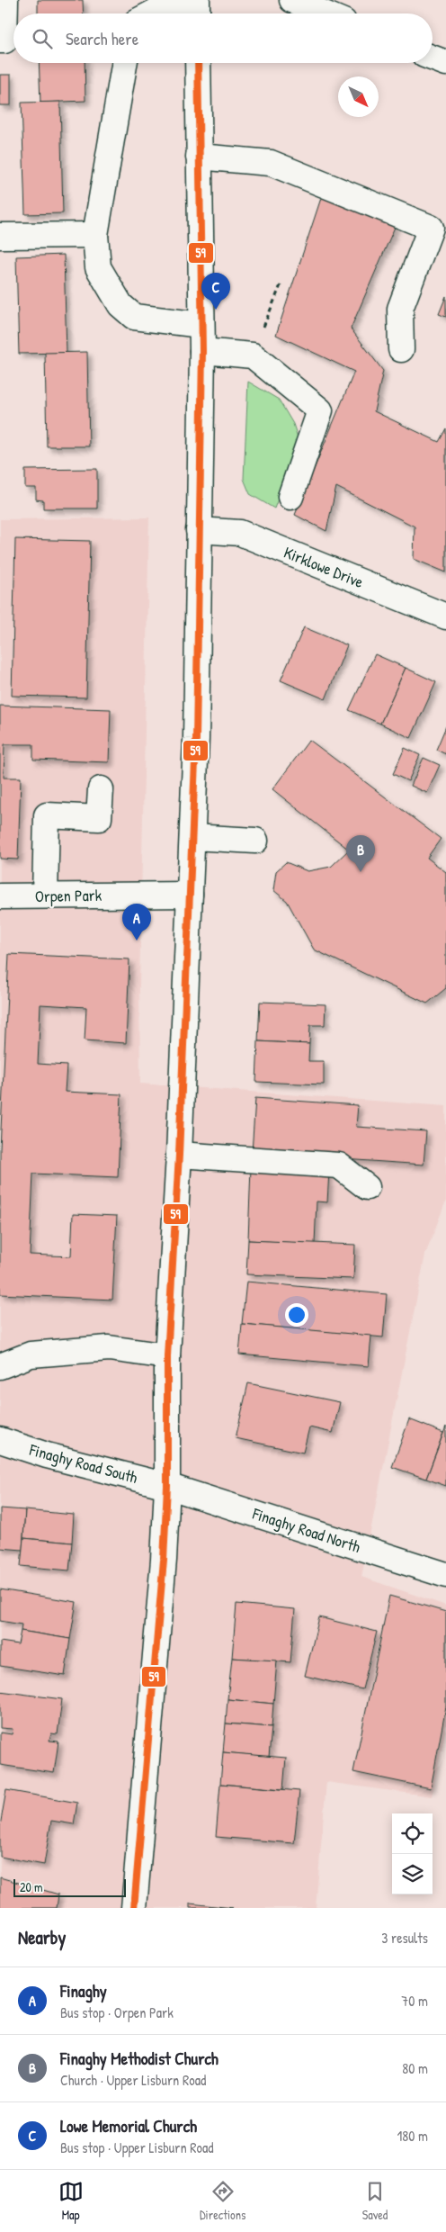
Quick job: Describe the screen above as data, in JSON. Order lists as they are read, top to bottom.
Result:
{
  "streets": {
    "main road": [
      "Kirklowe Drive",
      "Orpen Park",
      "Finaghy Road South",
      "Finaghy Road North"
    ]
  },
  "crossings": [
    ["Finaghy Road South", "Finaghy Road North"]
  ],
  "lines": ["transit line 59"],
  "scale_bar": "20 m",
  "north": "bottom right",
  "page": {
    "search": "Search here",
    "pins": ["C", "B", "A"],
    "scale": "20 m",
    "heading": ["Nearby", "3 results"],
    "list": [
      {
        "mark": "A",
        "name": "Finaghy",
        "note": "Bus stop · Orpen Park",
        "value": "70 m"
      },
      {
        "mark": "B",
        "name": "Finaghy Methodist Church",
        "note": "Church · Upper Lisburn Road",
        "value": "80 m"
      },
      {
        "mark": "C",
        "name": "Lowe Memorial Church",
        "note": "Bus stop · Upper Lisburn Road",
        "value": "180 m"
      }
    ],
    "nav": ["Map", "Directions", "Saved"]
  }
}
